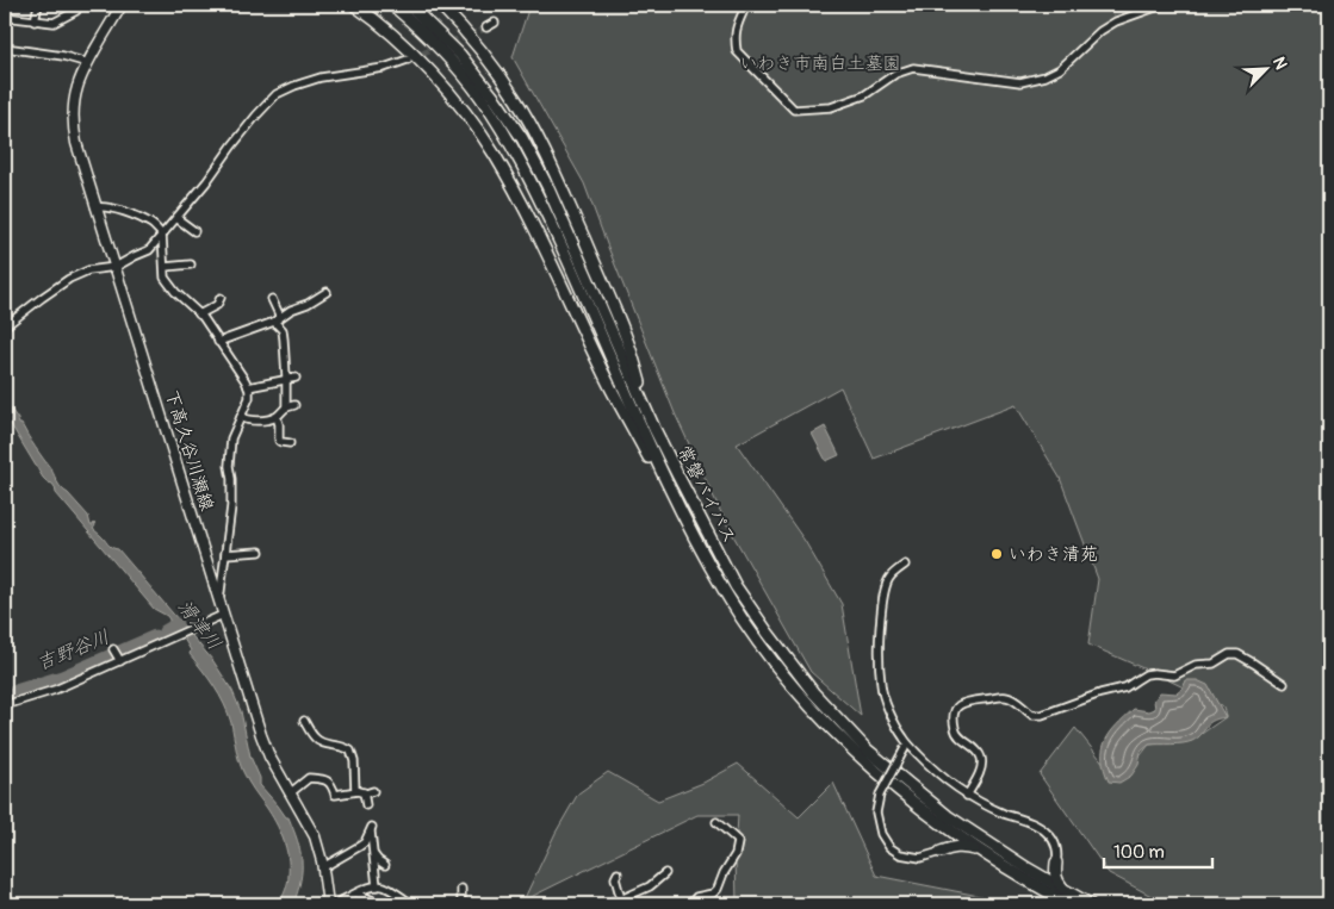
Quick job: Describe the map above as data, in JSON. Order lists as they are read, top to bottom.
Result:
{
  "streets": {
    "highway": ["常磐バイパス"],
    "main road": ["下高久谷川瀬線"]
  },
  "water": ["滑津川", "吉野谷川"],
  "parks": ["いわき市南白土墓園"],
  "places": ["いわき清苑"],
  "scale_bar": "100 m",
  "north": "top right"
}
